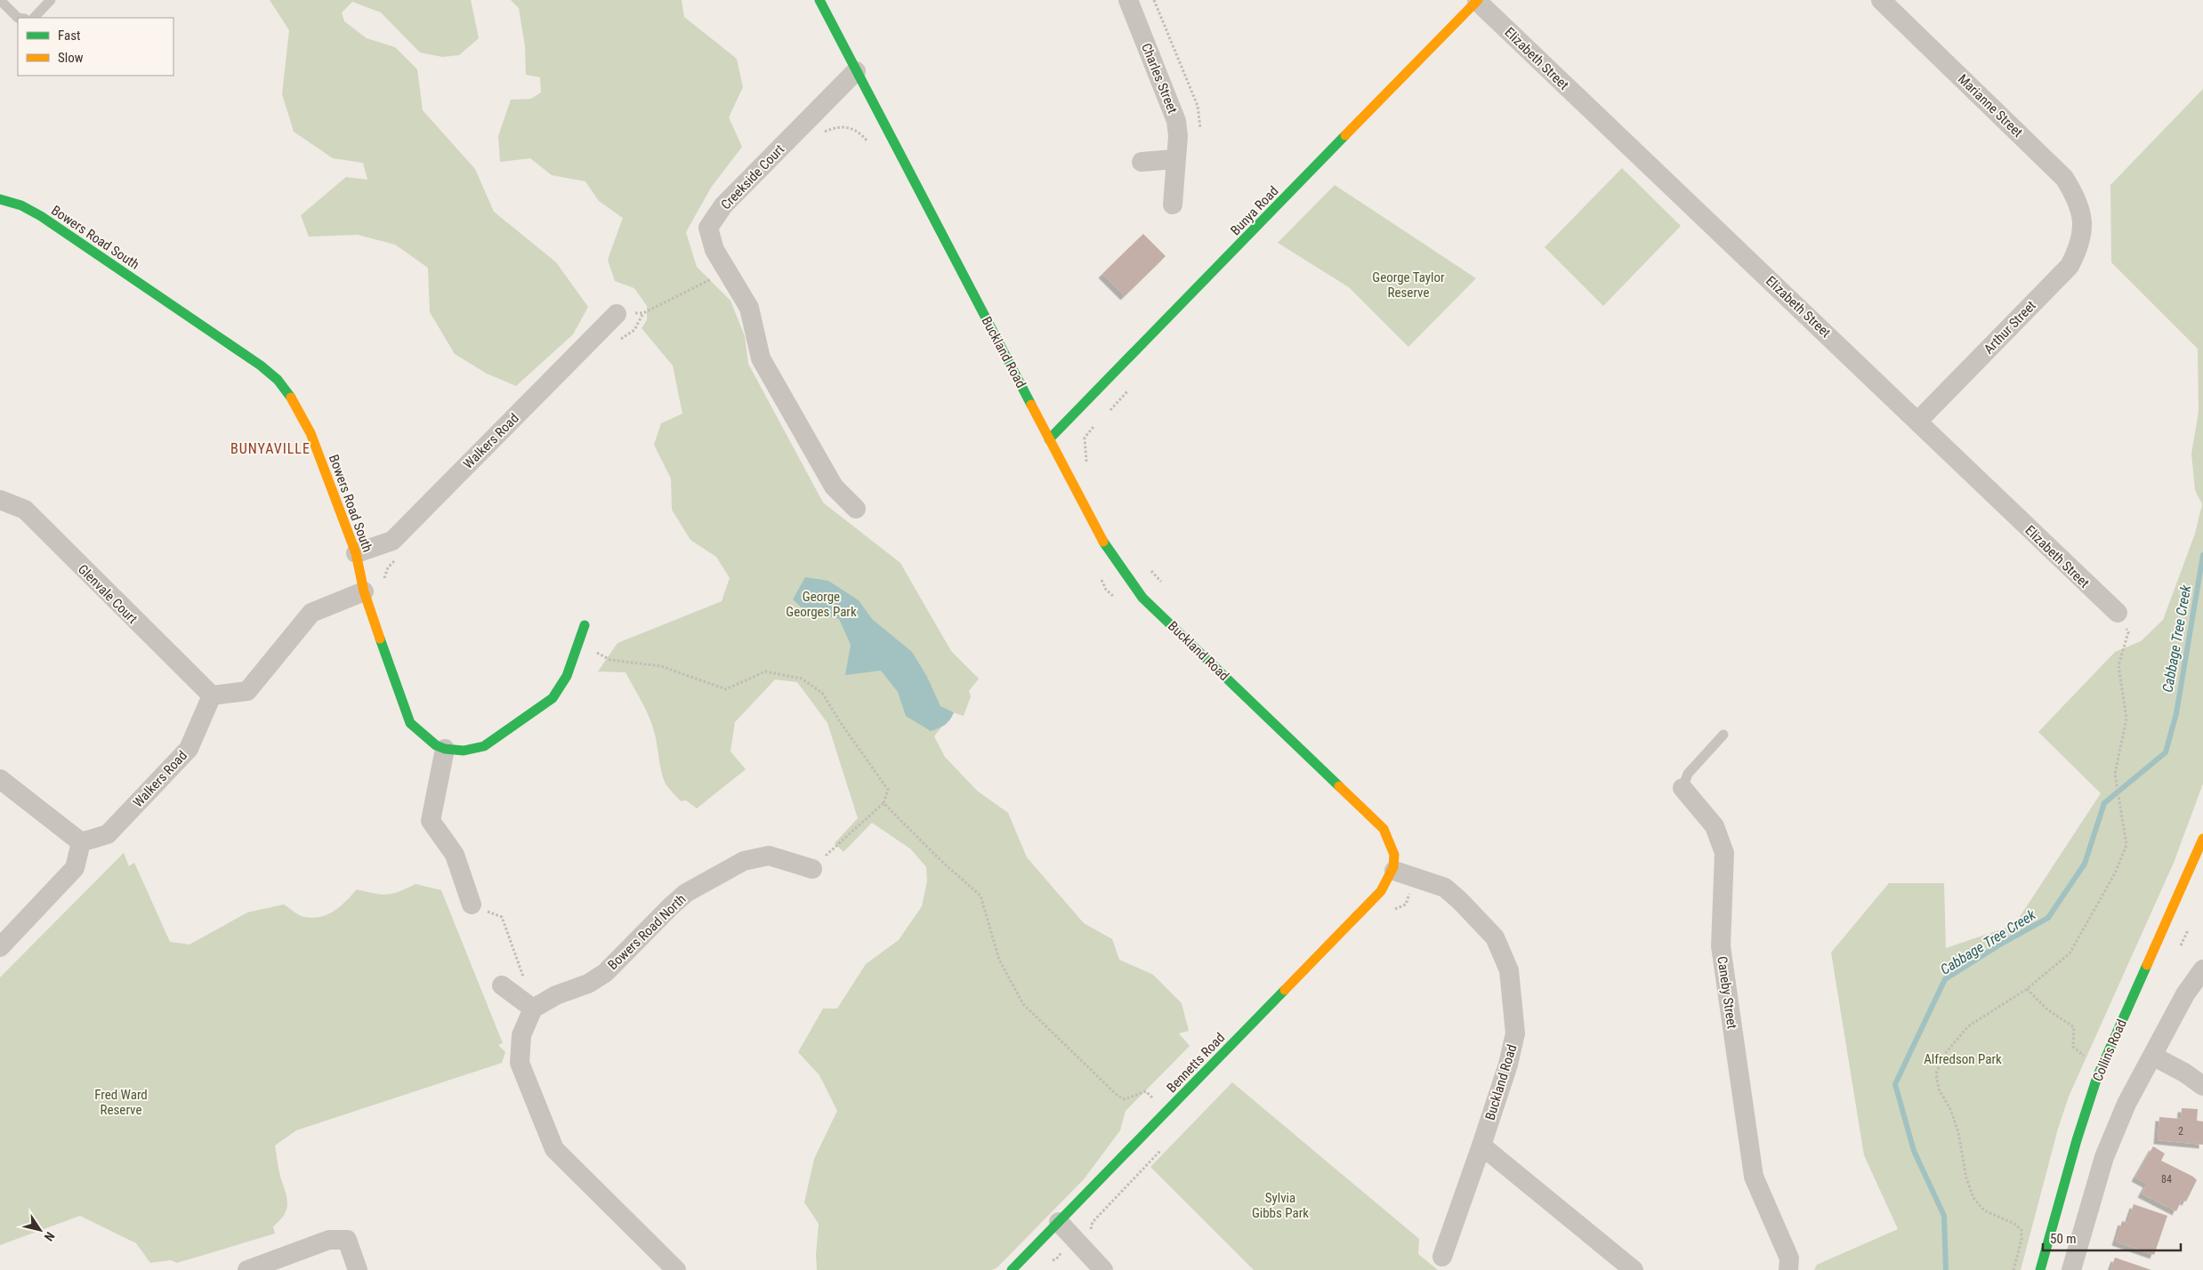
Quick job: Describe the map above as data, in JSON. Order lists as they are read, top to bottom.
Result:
{
  "streets": {
    "street": [
      "Elizabeth Street",
      "Charles Street",
      "Marianne Street",
      "Creekside Court",
      "Bunya Road",
      "Bowers Road South",
      "Arthur Street",
      "Buckland Road",
      "Walkers Road",
      "Glenvale Court",
      "Bowers Road North",
      "Caneby Street",
      "Collins Road",
      "Bennetts Road"
    ]
  },
  "crossings": [
    ["Elizabeth Street", "Bunya Road"],
    ["Elizabeth Street", "Arthur Street"],
    ["Marianne Street", "Arthur Street"],
    ["Creekside Court", "Buckland Road"],
    ["Bunya Road", "Buckland Road"],
    ["Bowers Road South", "Walkers Road"],
    ["Buckland Road", "Bennetts Road"],
    ["Walkers Road", "Glenvale Court"]
  ],
  "districts": ["BUNYAVILLE"],
  "water": ["Cabbage Tree Creek"],
  "parks": [
    "George Taylor Reserve",
    "George Georges Park",
    "Alfredson Park",
    "Fred Ward Reserve",
    "Sylvia Gibbs Park"
  ],
  "house_numbers": ["2", "84"],
  "legend": ["Fast", "Slow"],
  "scale_bar": "50 m",
  "north": "bottom right"
}
